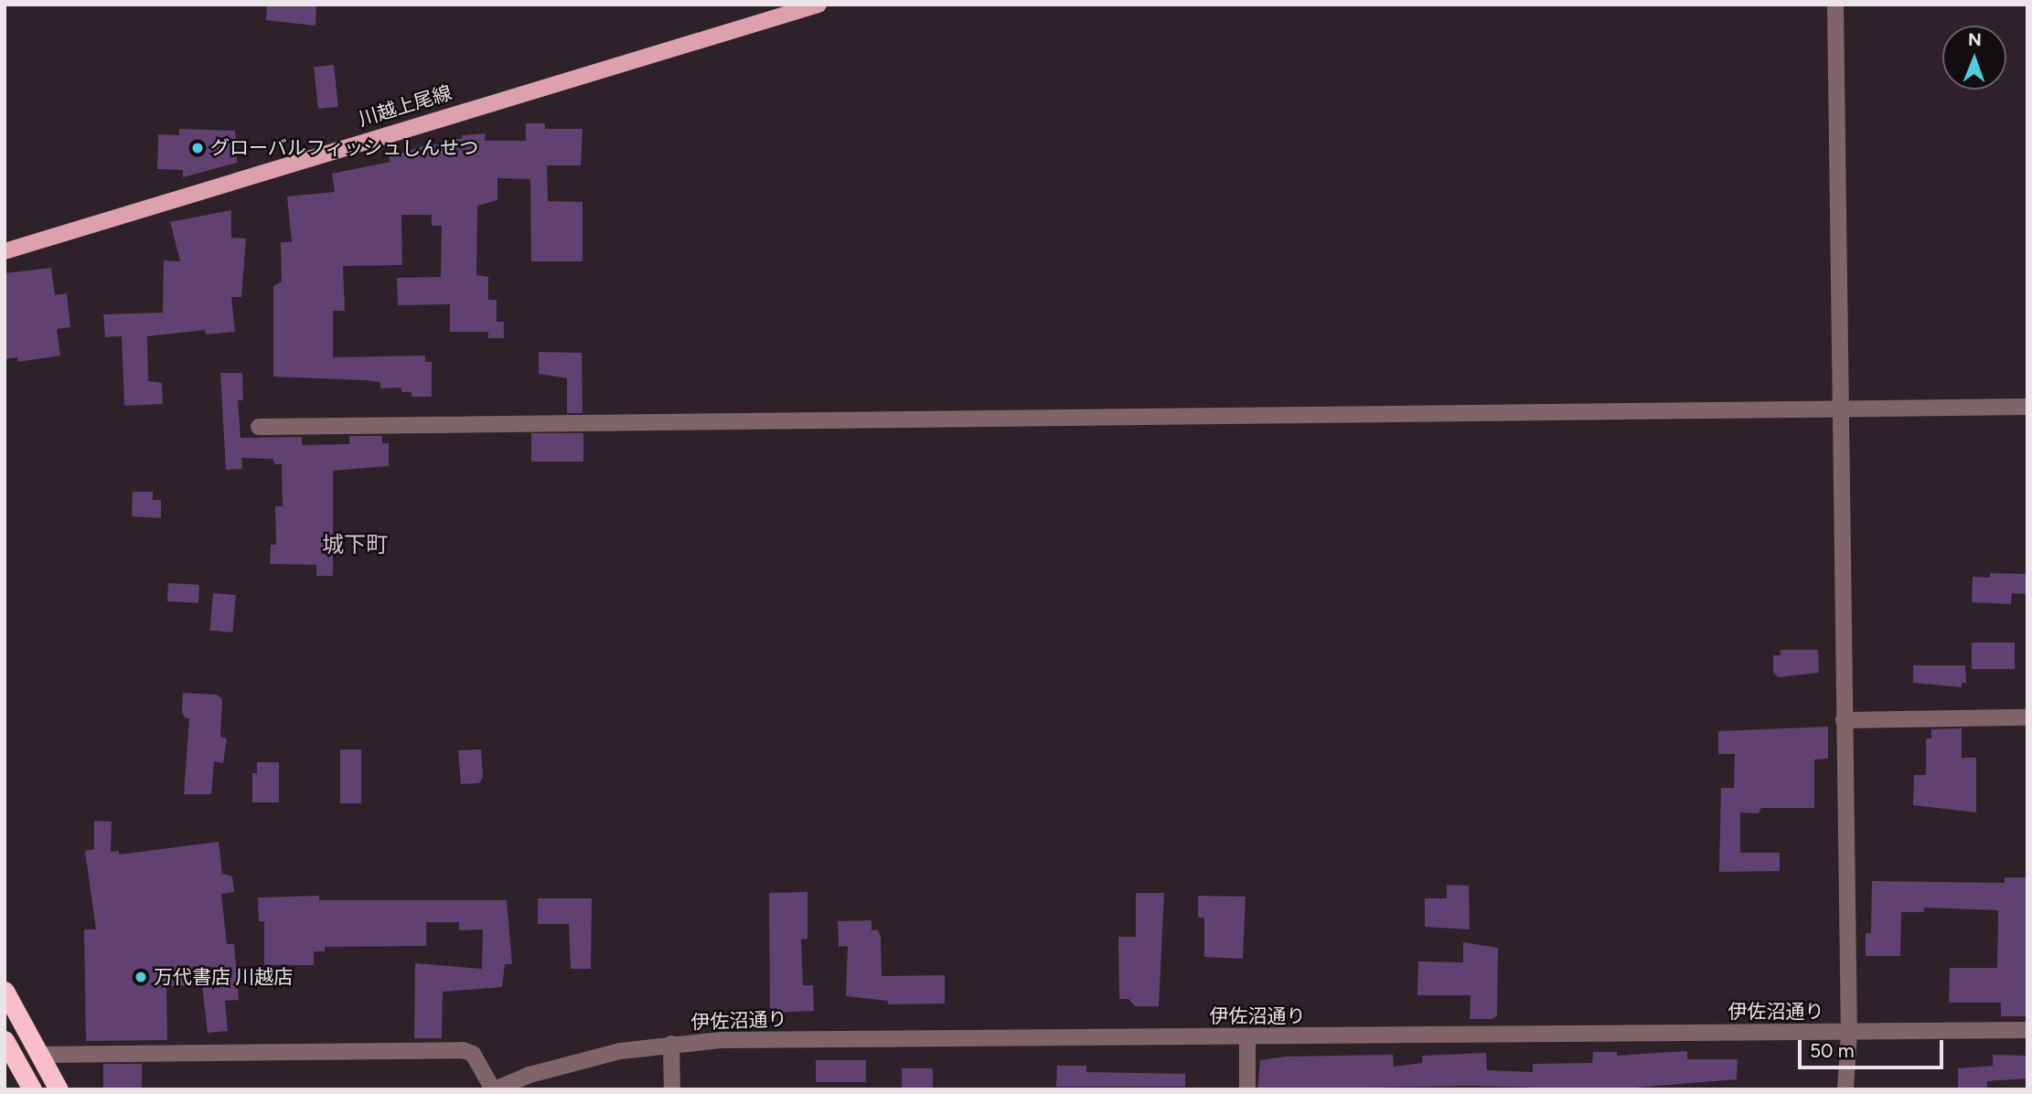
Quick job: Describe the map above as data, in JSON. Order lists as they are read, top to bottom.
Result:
{
  "streets": {
    "main road": ["川越上尾線"],
    "street": ["伊佐沼通り"]
  },
  "districts": ["城下町"],
  "places": ["グローバルフィッシュしんせつ", "万代書店 川越店"],
  "scale_bar": "50 m",
  "north": "top"
}
